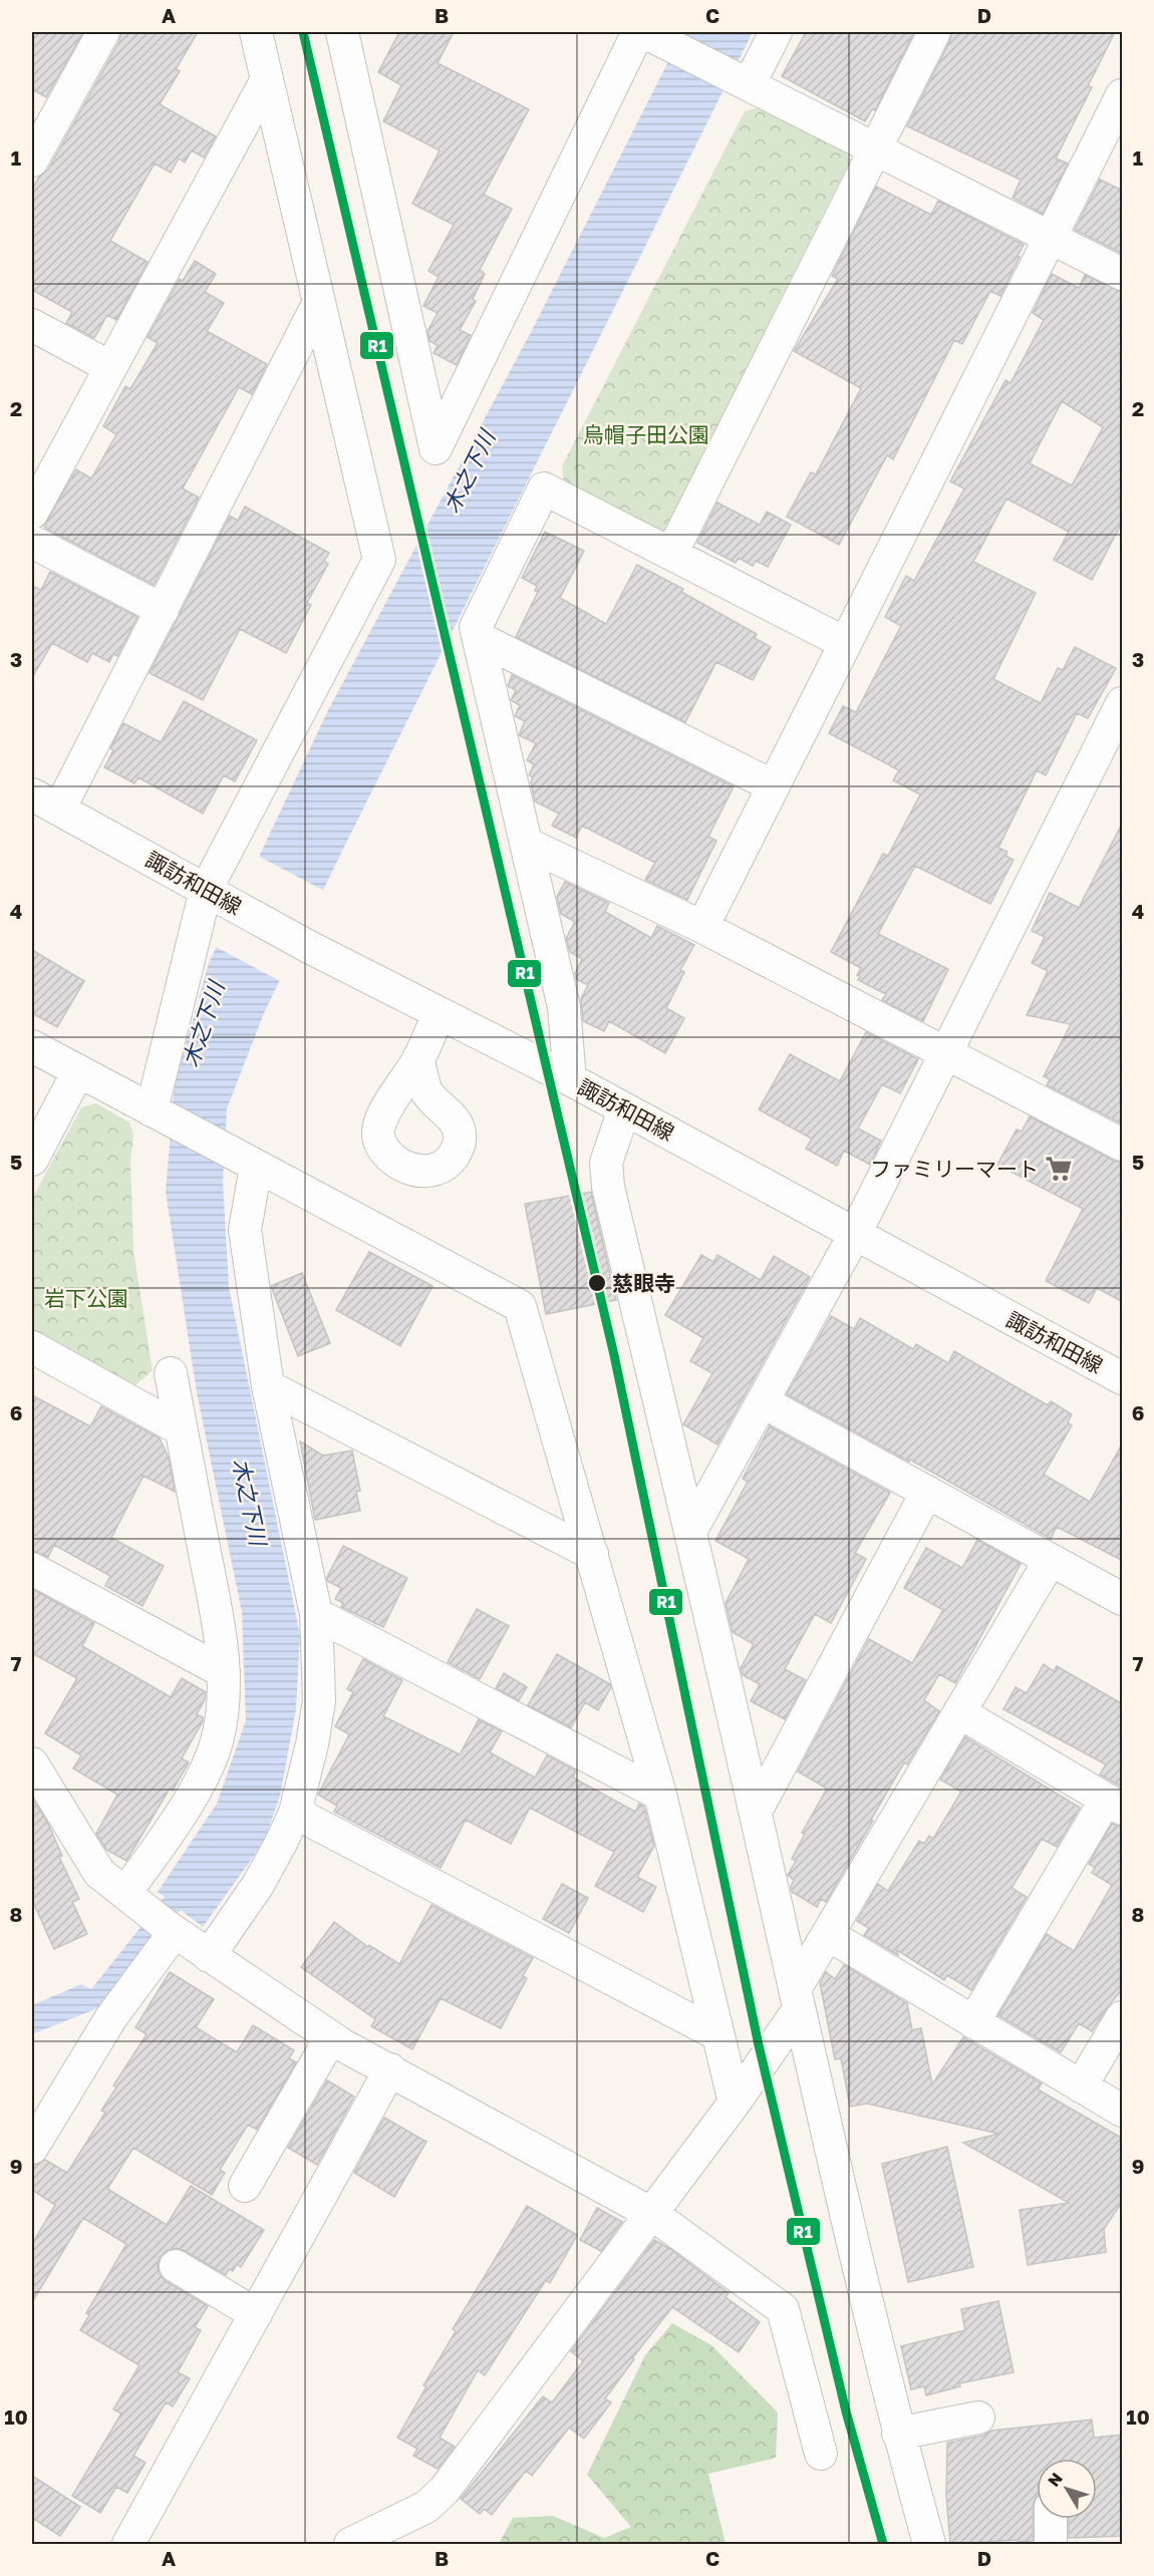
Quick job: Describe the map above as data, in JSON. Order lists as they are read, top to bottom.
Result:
{
  "streets": {
    "street": ["諏訪和田線"]
  },
  "water": ["木之下川"],
  "parks": ["烏帽子田公園", "岩下公園"],
  "places": {
    "supermarket": ["ファミリーマート"],
    "other": ["慈眼寺"]
  },
  "lines": ["transit line R1"],
  "north": "top left",
  "grid": {
    "columns": [
      "A",
      "B",
      "C",
      "D"
    ],
    "rows": [
      "1",
      "2",
      "3",
      "4",
      "5",
      "6",
      "7",
      "8",
      "9",
      "10"
    ]
  }
}
